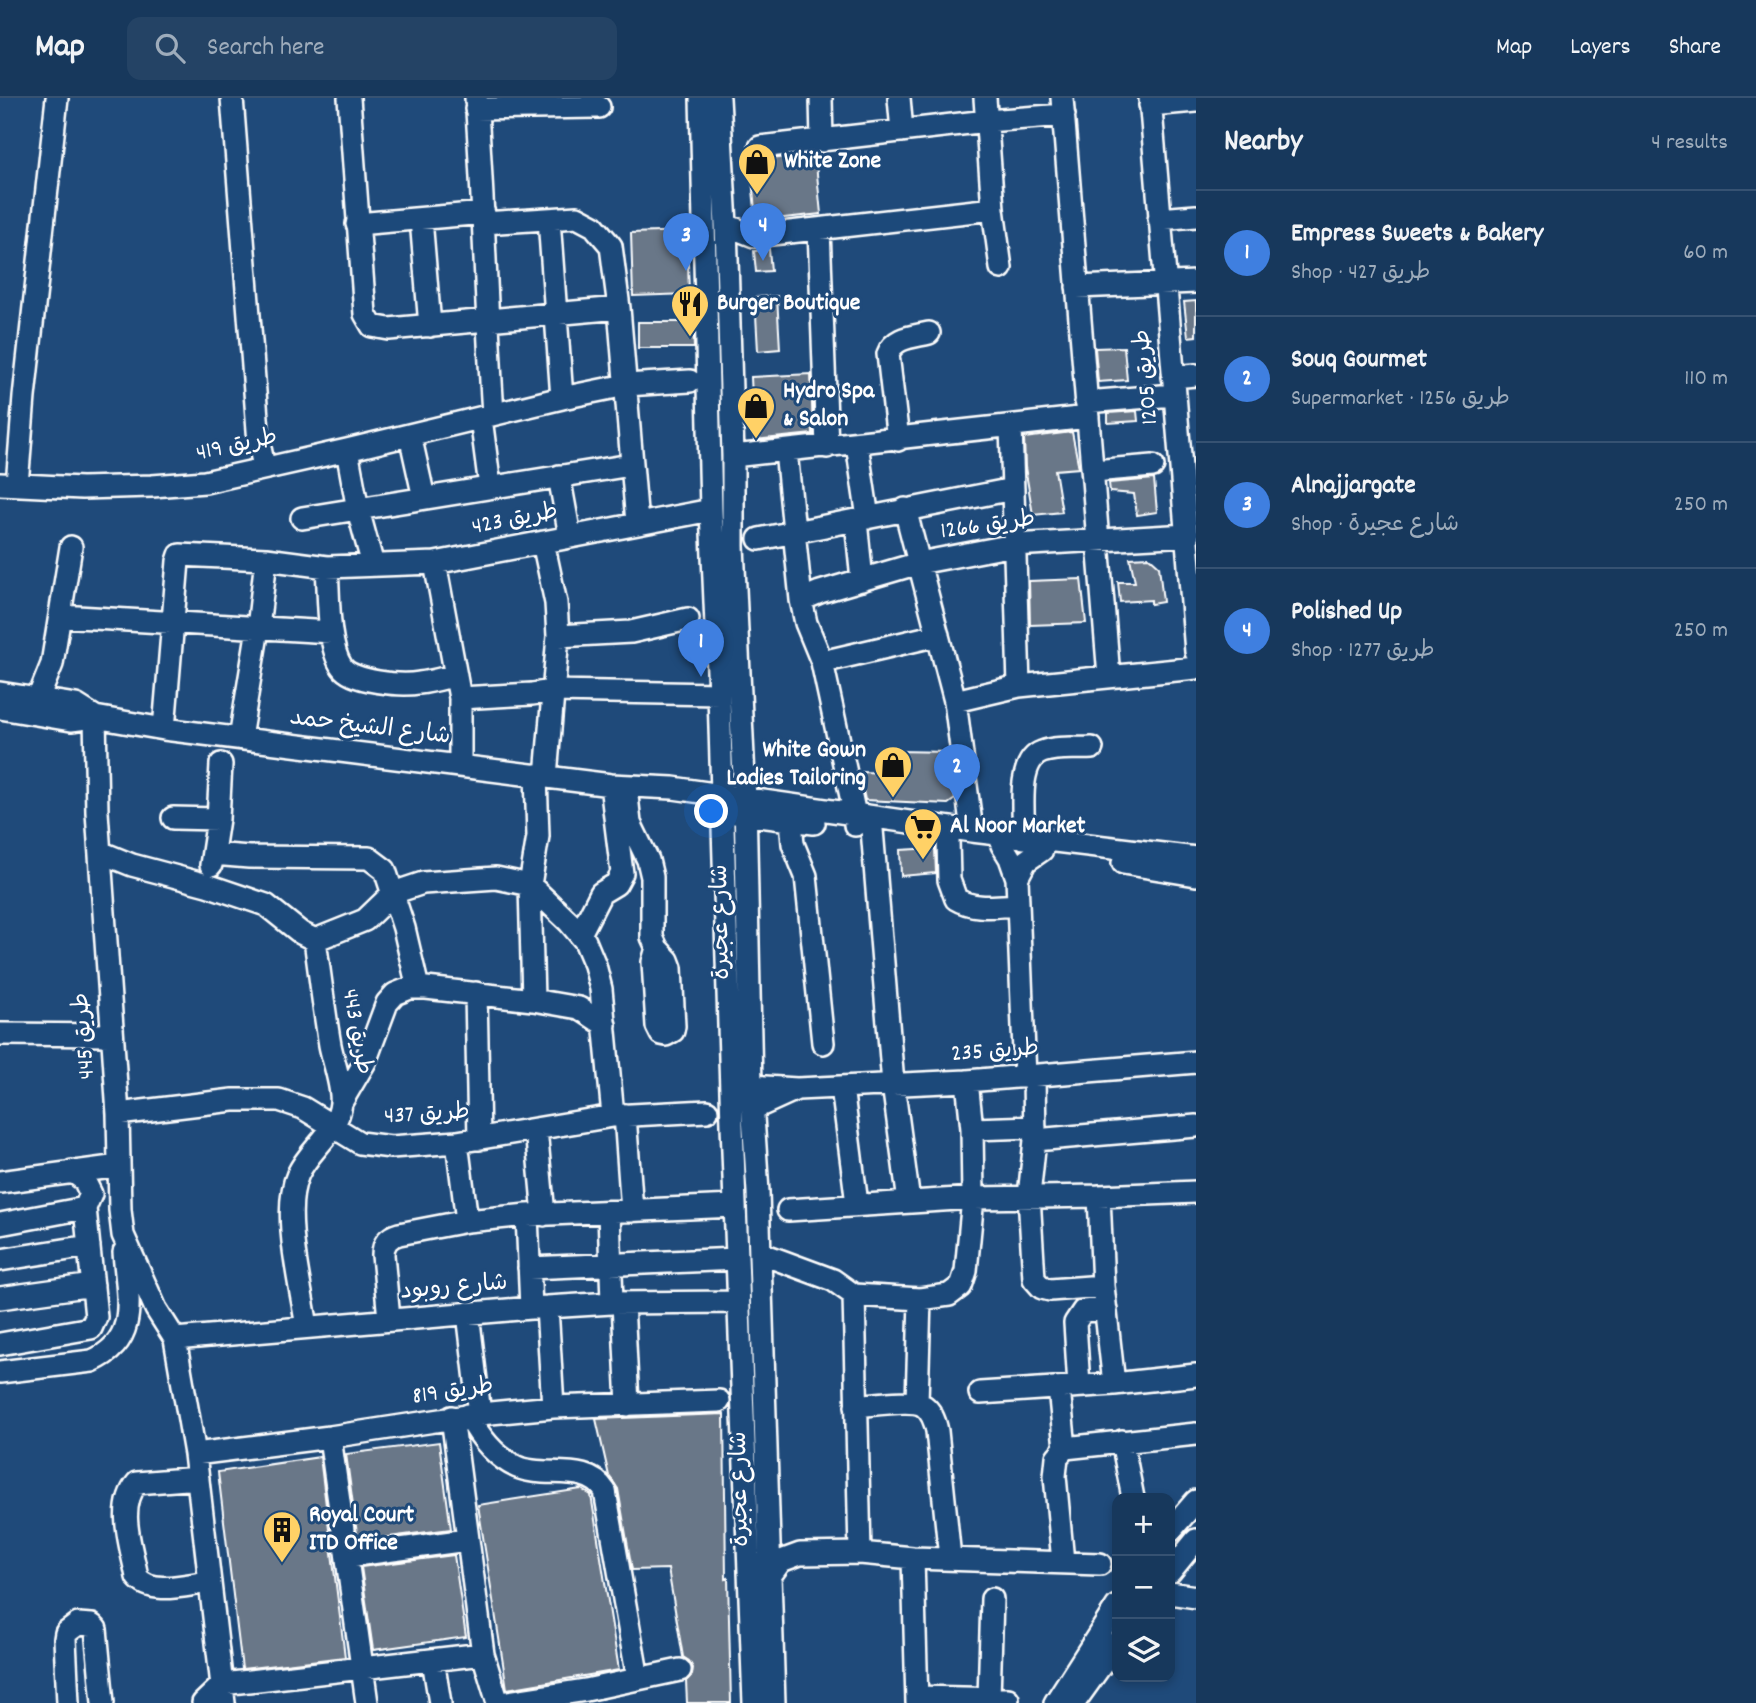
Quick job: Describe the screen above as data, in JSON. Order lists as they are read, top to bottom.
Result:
{
  "streets": {
    "street": [
      "طريق 1205",
      "طريق 419",
      "طريق 423",
      "طريق 1266",
      "شارع الشيخ حمد",
      "شارع عجيرة",
      "طريق 443",
      "طريق 445",
      "طريق 235",
      "طريق 437",
      "شارع روبود",
      "طريق 819"
    ]
  },
  "crossings": [
    ["طريق 1205", "طريق 1266"],
    ["طريق 419", "شارع عجيرة"],
    ["طريق 423", "شارع عجيرة"],
    ["شارع الشيخ حمد", "شارع عجيرة"],
    ["شارع الشيخ حمد", "طريق 445"],
    ["شارع عجيرة", "طريق 235"],
    ["شارع عجيرة", "طريق 437"],
    ["شارع عجيرة", "شارع روبود"],
    ["شارع عجيرة", "طريق 819"],
    ["طريق 443", "طريق 437"],
    ["طريق 443", "شارع روبود"],
    ["طريق 445", "طريق 437"],
    ["طريق 445", "شارع روبود"]
  ],
  "places": {
    "shop": ["White Zone", "Hydro Spa & Salon", "White Gown Ladies Tailoring"],
    "restaurant": ["Burger Boutique"],
    "supermarket": ["Al Noor Market"],
    "building": ["Royal Court ITD Office"]
  },
  "page": {
    "header": "Map",
    "search": "Search here",
    "nav": ["Map", "Layers", "Share"],
    "heading": ["Nearby", "4 results"],
    "list": [
      {
        "mark": "1",
        "name": "Empress Sweets & Bakery",
        "note": "Shop · طريق 427",
        "value": "60 m"
      },
      {
        "mark": "2",
        "name": "Souq Gourmet",
        "note": "Supermarket · طريق 1256",
        "value": "110 m"
      },
      {
        "mark": "3",
        "name": "Alnajjargate",
        "note": "Shop · شارع عجيرة",
        "value": "250 m"
      },
      {
        "mark": "4",
        "name": "Polished Up",
        "note": "Shop · طريق 1277",
        "value": "250 m"
      }
    ],
    "pins": [
      "4",
      "3",
      "1",
      "2"
    ],
    "map_buttons": ["+", "−"]
  }
}
